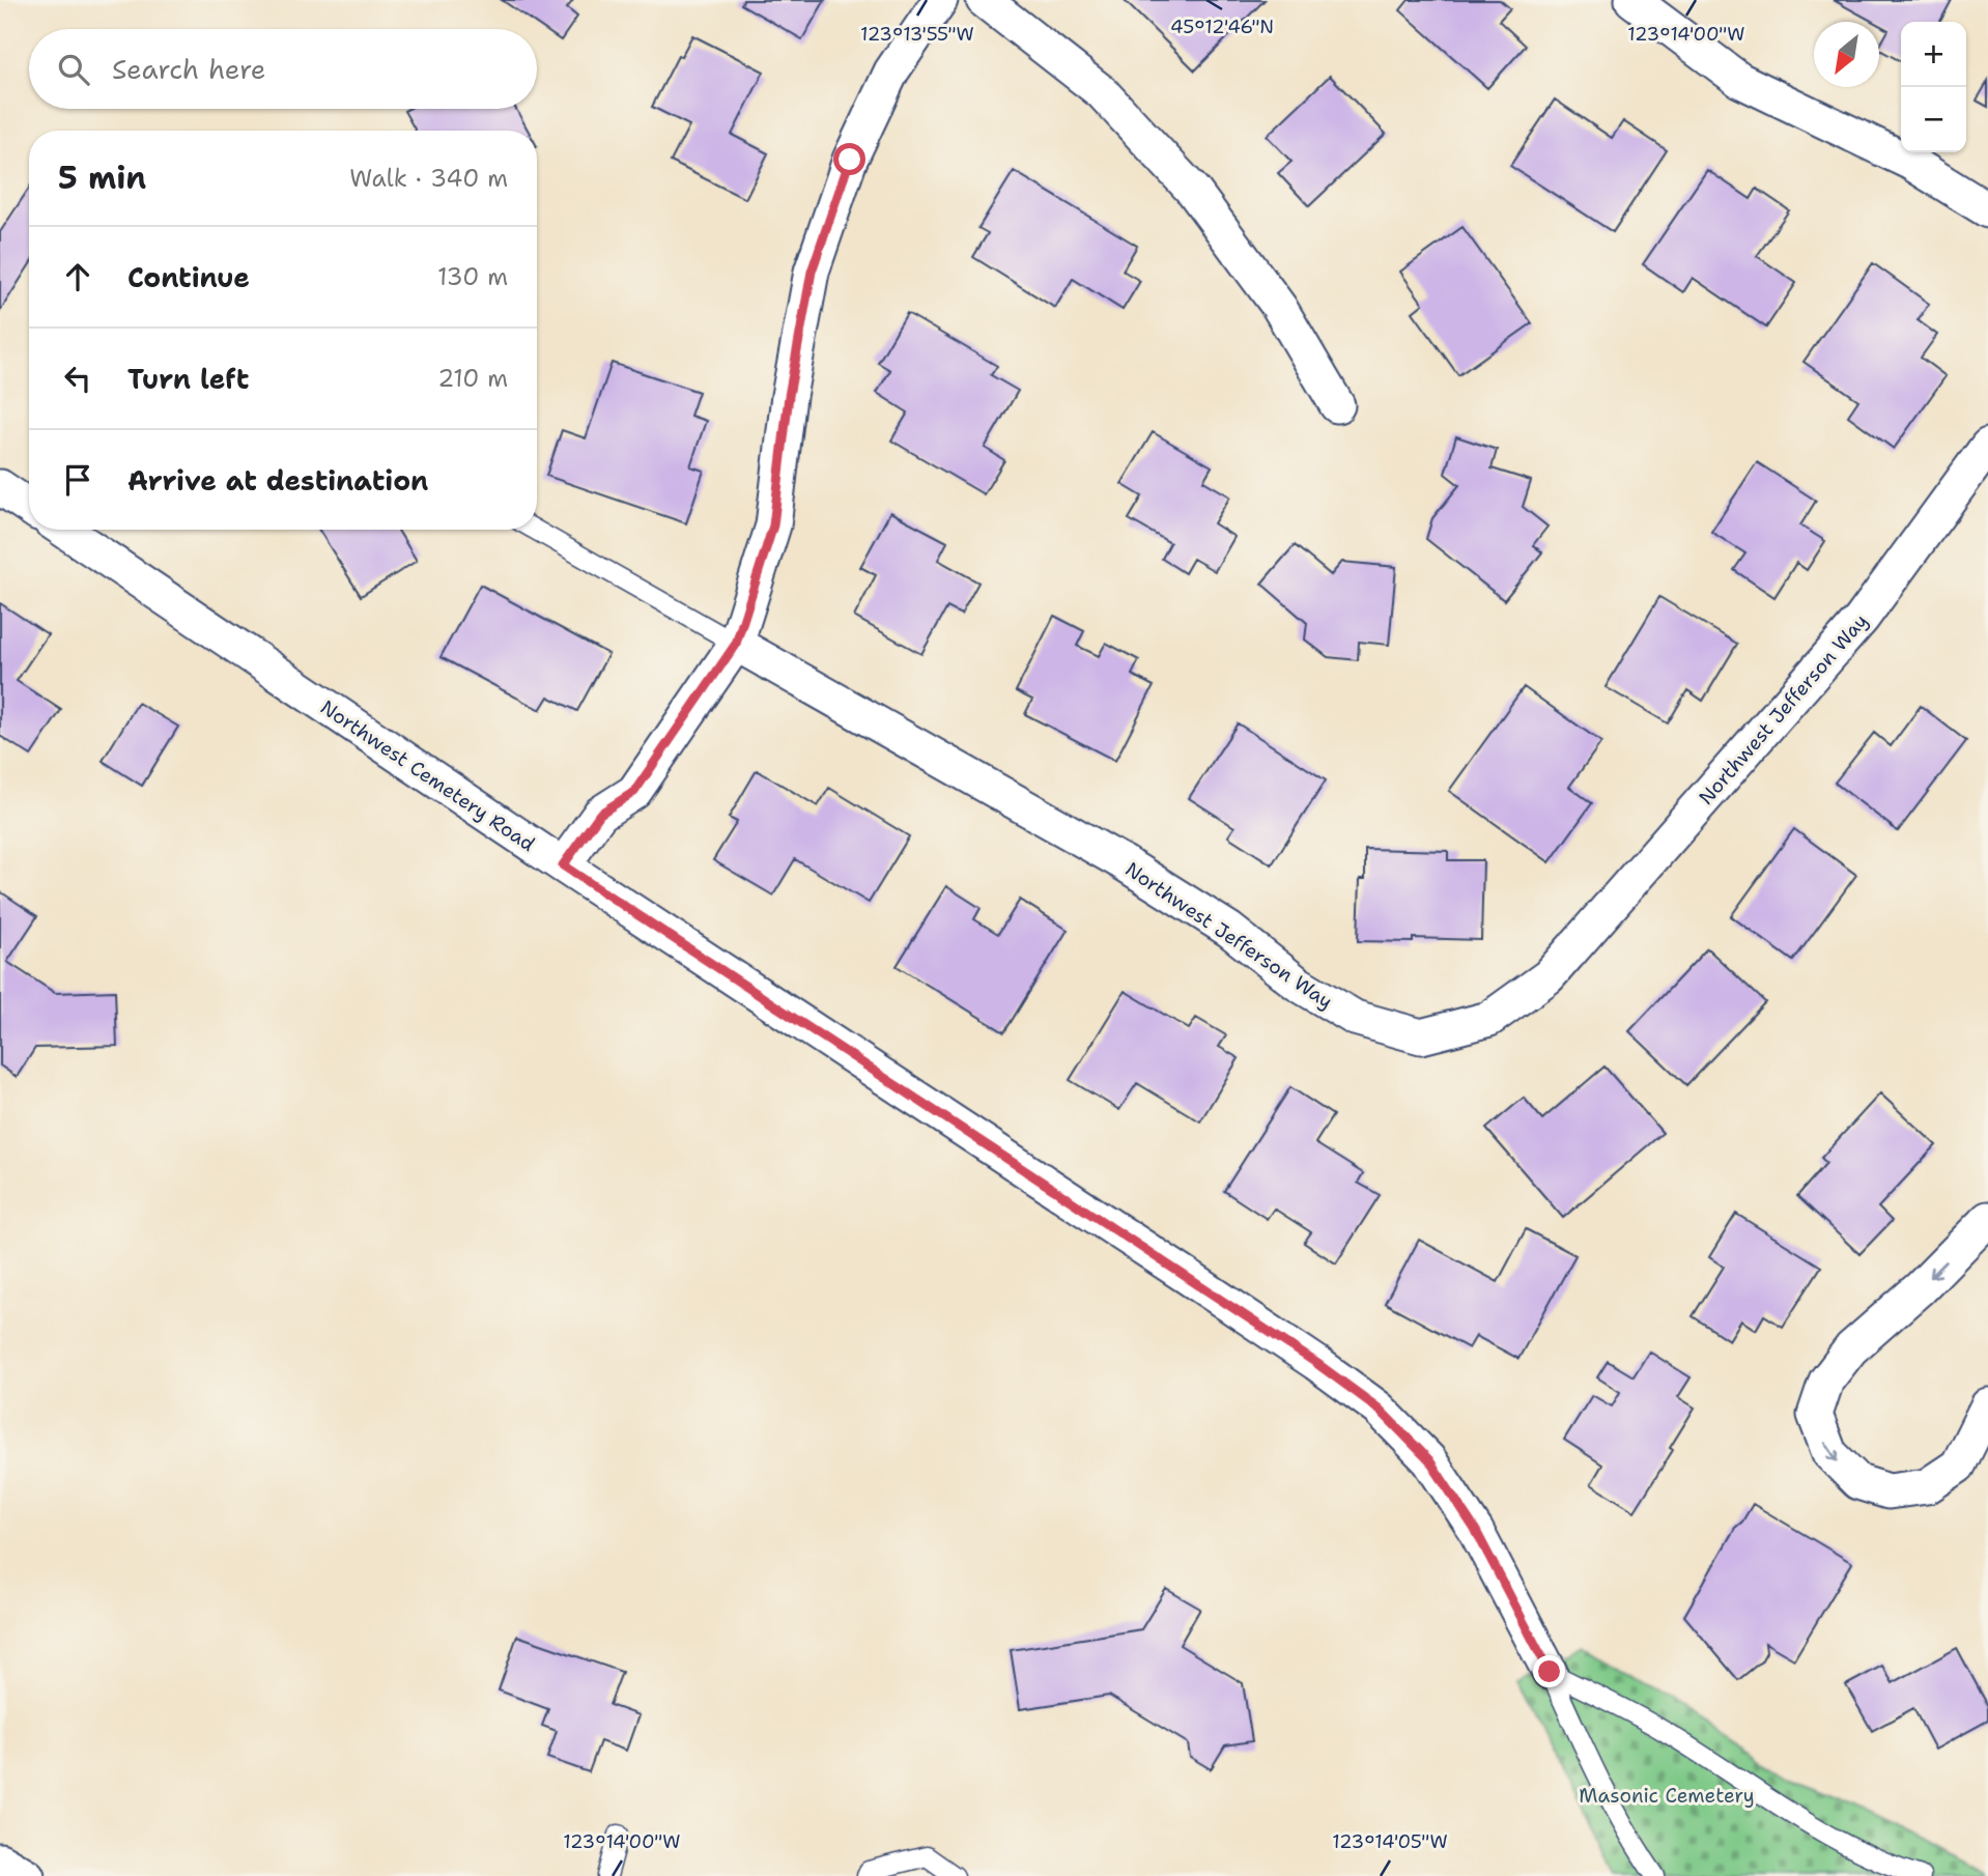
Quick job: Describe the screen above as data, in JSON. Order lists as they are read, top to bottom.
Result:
{
  "streets": {
    "street": ["Northwest Jefferson Way", "Northwest Cemetery Road"]
  },
  "parks": ["Masonic Cemetery"],
  "north": "bottom left",
  "page": {
    "map_buttons": ["+", "−"],
    "search": "Search here",
    "heading": ["5 min", "Walk · 340 m"],
    "list": [
      ["Continue", "130 m"],
      ["Turn left", "210 m"],
      "Arrive at destination"
    ]
  },
  "coordinates": [
    "45°12'46\"N",
    "123°14'00\"W",
    "123°13'55\"W",
    "123°14'05\"W"
  ]
}
